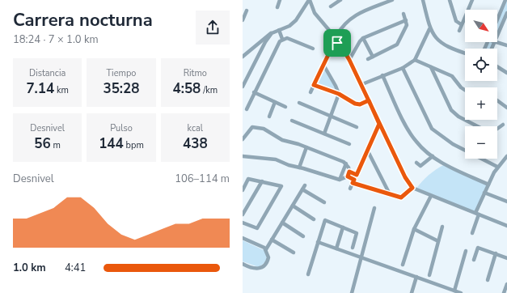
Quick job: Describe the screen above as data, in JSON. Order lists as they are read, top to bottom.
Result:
{
  "north": "bottom right",
  "page": {
    "heading": ["Carrera nocturna", "18:24 · 7 × 1.0 km"],
    "map_buttons": ["+", "−"],
    "stats": [
      ["Distancia", "7.14 km"],
      ["Tiempo", "35:28"],
      ["Ritmo", "4:58 /km"],
      ["Desnivel", "56 m"],
      ["Pulso", "144 bpm"],
      ["kcal", "438"]
    ],
    "chart": ["Desnivel", "106–114 m"],
    "list": [
      {
        "name": "1.0 km",
        "note": "4:41"
      }
    ]
  }
}
